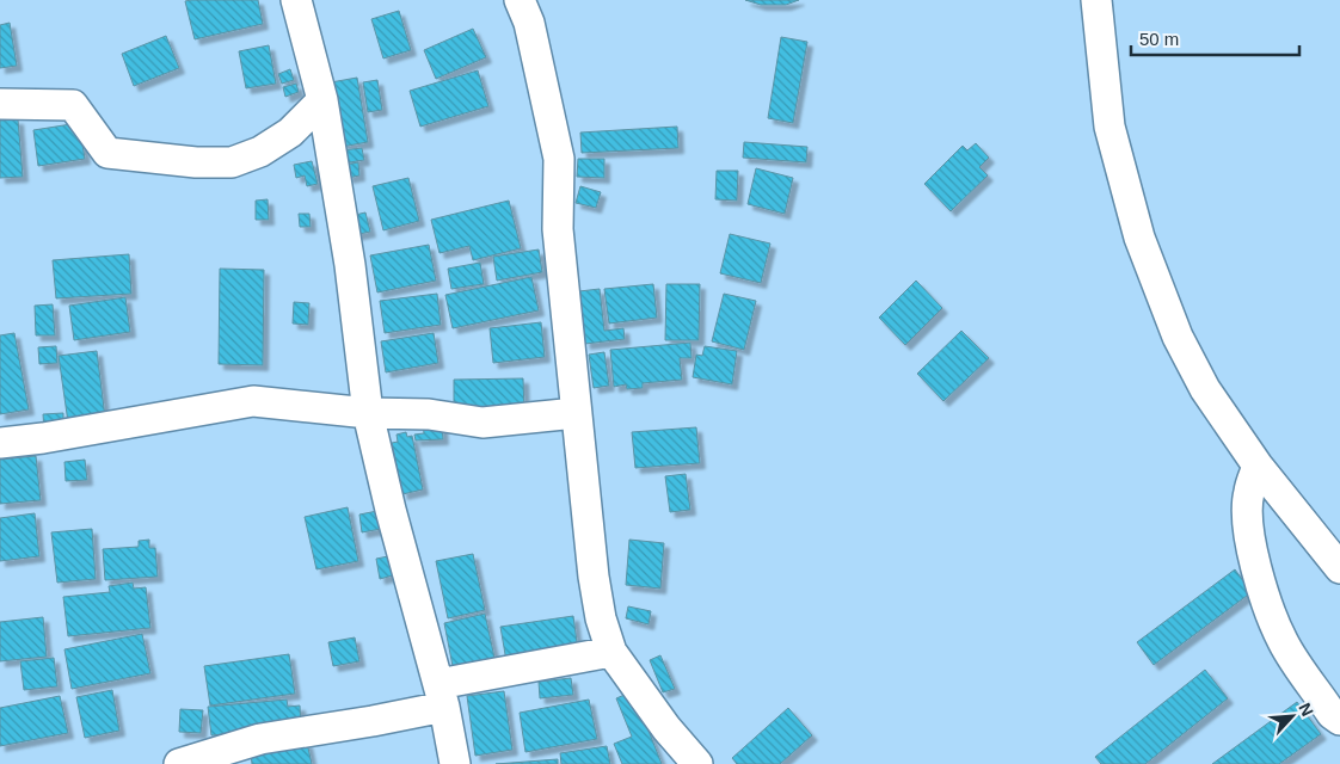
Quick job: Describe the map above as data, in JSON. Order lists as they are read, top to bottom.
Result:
{
  "scale_bar": "50 m",
  "north": "top right"
}
